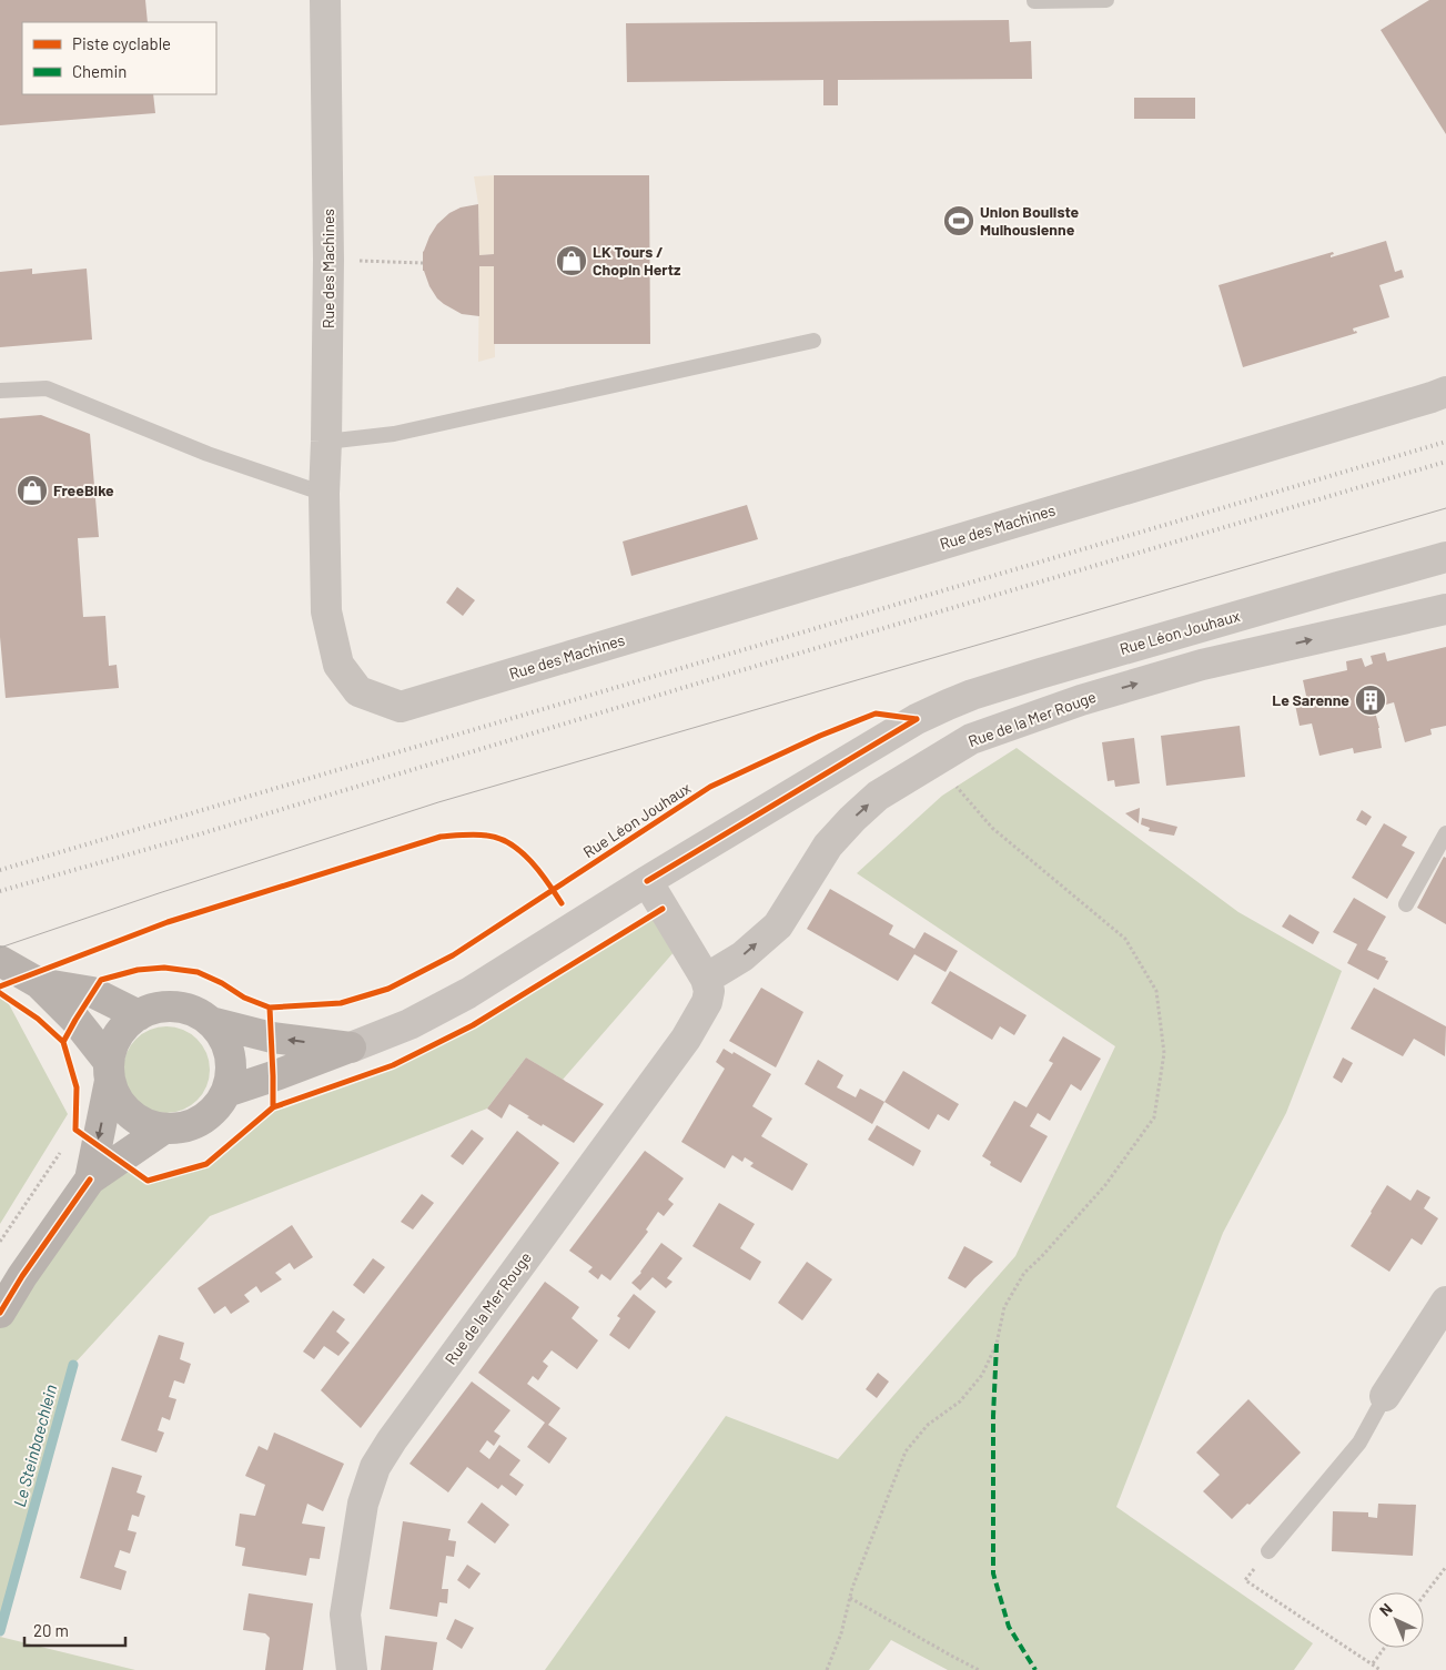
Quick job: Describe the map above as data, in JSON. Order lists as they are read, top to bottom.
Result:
{
  "streets": {
    "street": ["Rue des Machines", "Rue Léon Jouhaux", "Rue de la Mer Rouge"]
  },
  "one_way": ["Rue de la Mer Rouge"],
  "water": ["Le Steinbaechlein"],
  "places": {
    "sports": ["Union Bouliste Mulhousienne"],
    "shop": ["LK Tours / Chopin Hertz", "FreeBike"],
    "building": ["Le Sarenne"]
  },
  "legend": ["Piste cyclable", "Chemin"],
  "scale_bar": "20 m",
  "north": "top left"
}
